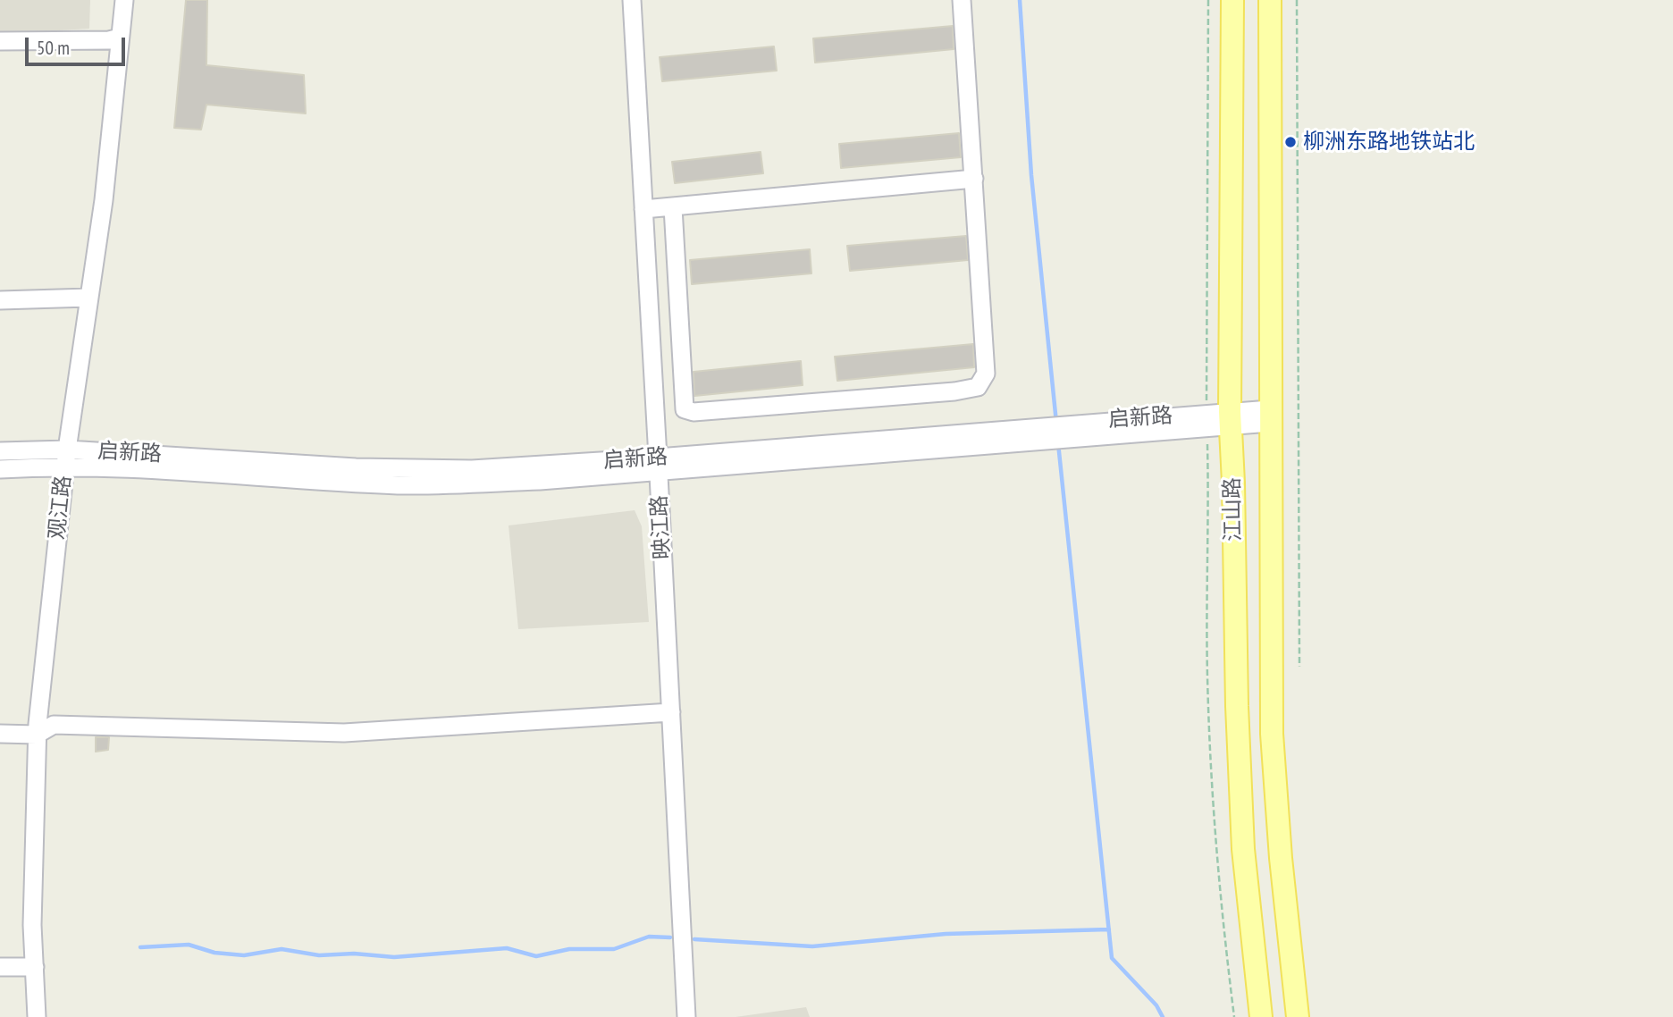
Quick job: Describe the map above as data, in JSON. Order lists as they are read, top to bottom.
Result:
{
  "streets": {
    "main road": ["江山路"],
    "street": ["启新路", "观江路", "映江路"]
  },
  "crossings": [
    ["启新路", "观江路"],
    ["启新路", "江山路"],
    ["启新路", "映江路"]
  ],
  "places": ["柳洲东路地铁站北"],
  "scale_bar": "50 m"
}
